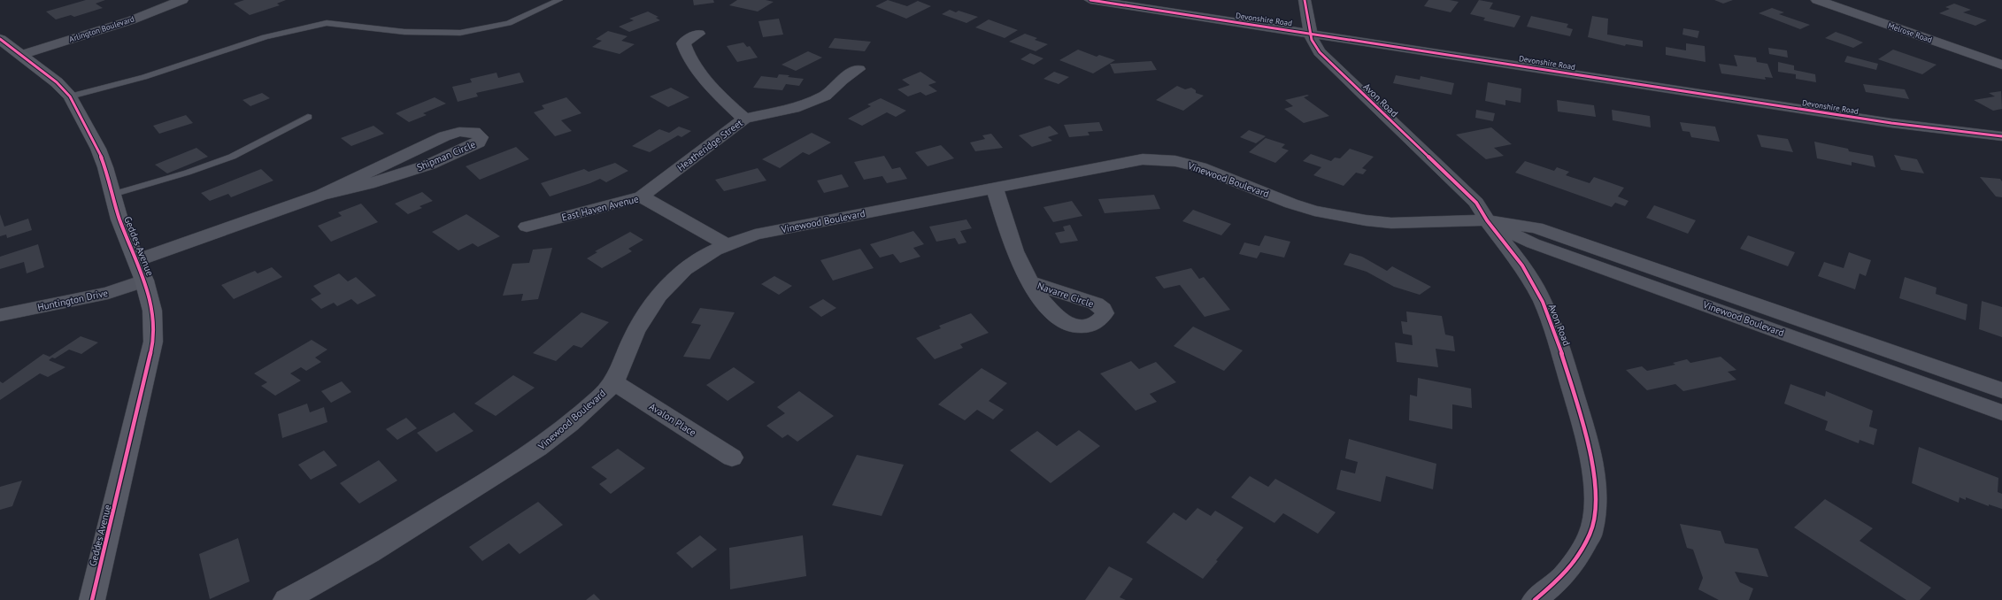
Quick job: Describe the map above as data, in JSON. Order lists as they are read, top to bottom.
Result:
{
  "streets": {
    "main road": ["Geddes Avenue"],
    "street": [
      "Devonshire Road",
      "Arlington Boulevard",
      "Melrose Road",
      "Avon Road",
      "Heatheridge Street",
      "Shipman Circle",
      "Vinewood Boulevard",
      "East Haven Avenue",
      "Navarre Circle",
      "Huntington Drive",
      "Avalon Place"
    ]
  },
  "crossings": [
    ["Devonshire Road", "Avon Road"],
    ["Arlington Boulevard", "Geddes Avenue"],
    ["Avon Road", "Vinewood Boulevard"],
    ["Heatheridge Street", "East Haven Avenue"],
    ["Shipman Circle", "Geddes Avenue"],
    ["Vinewood Boulevard", "East Haven Avenue"],
    ["Vinewood Boulevard", "Navarre Circle"],
    ["Vinewood Boulevard", "Avalon Place"],
    ["Geddes Avenue", "Huntington Drive"]
  ]
}
